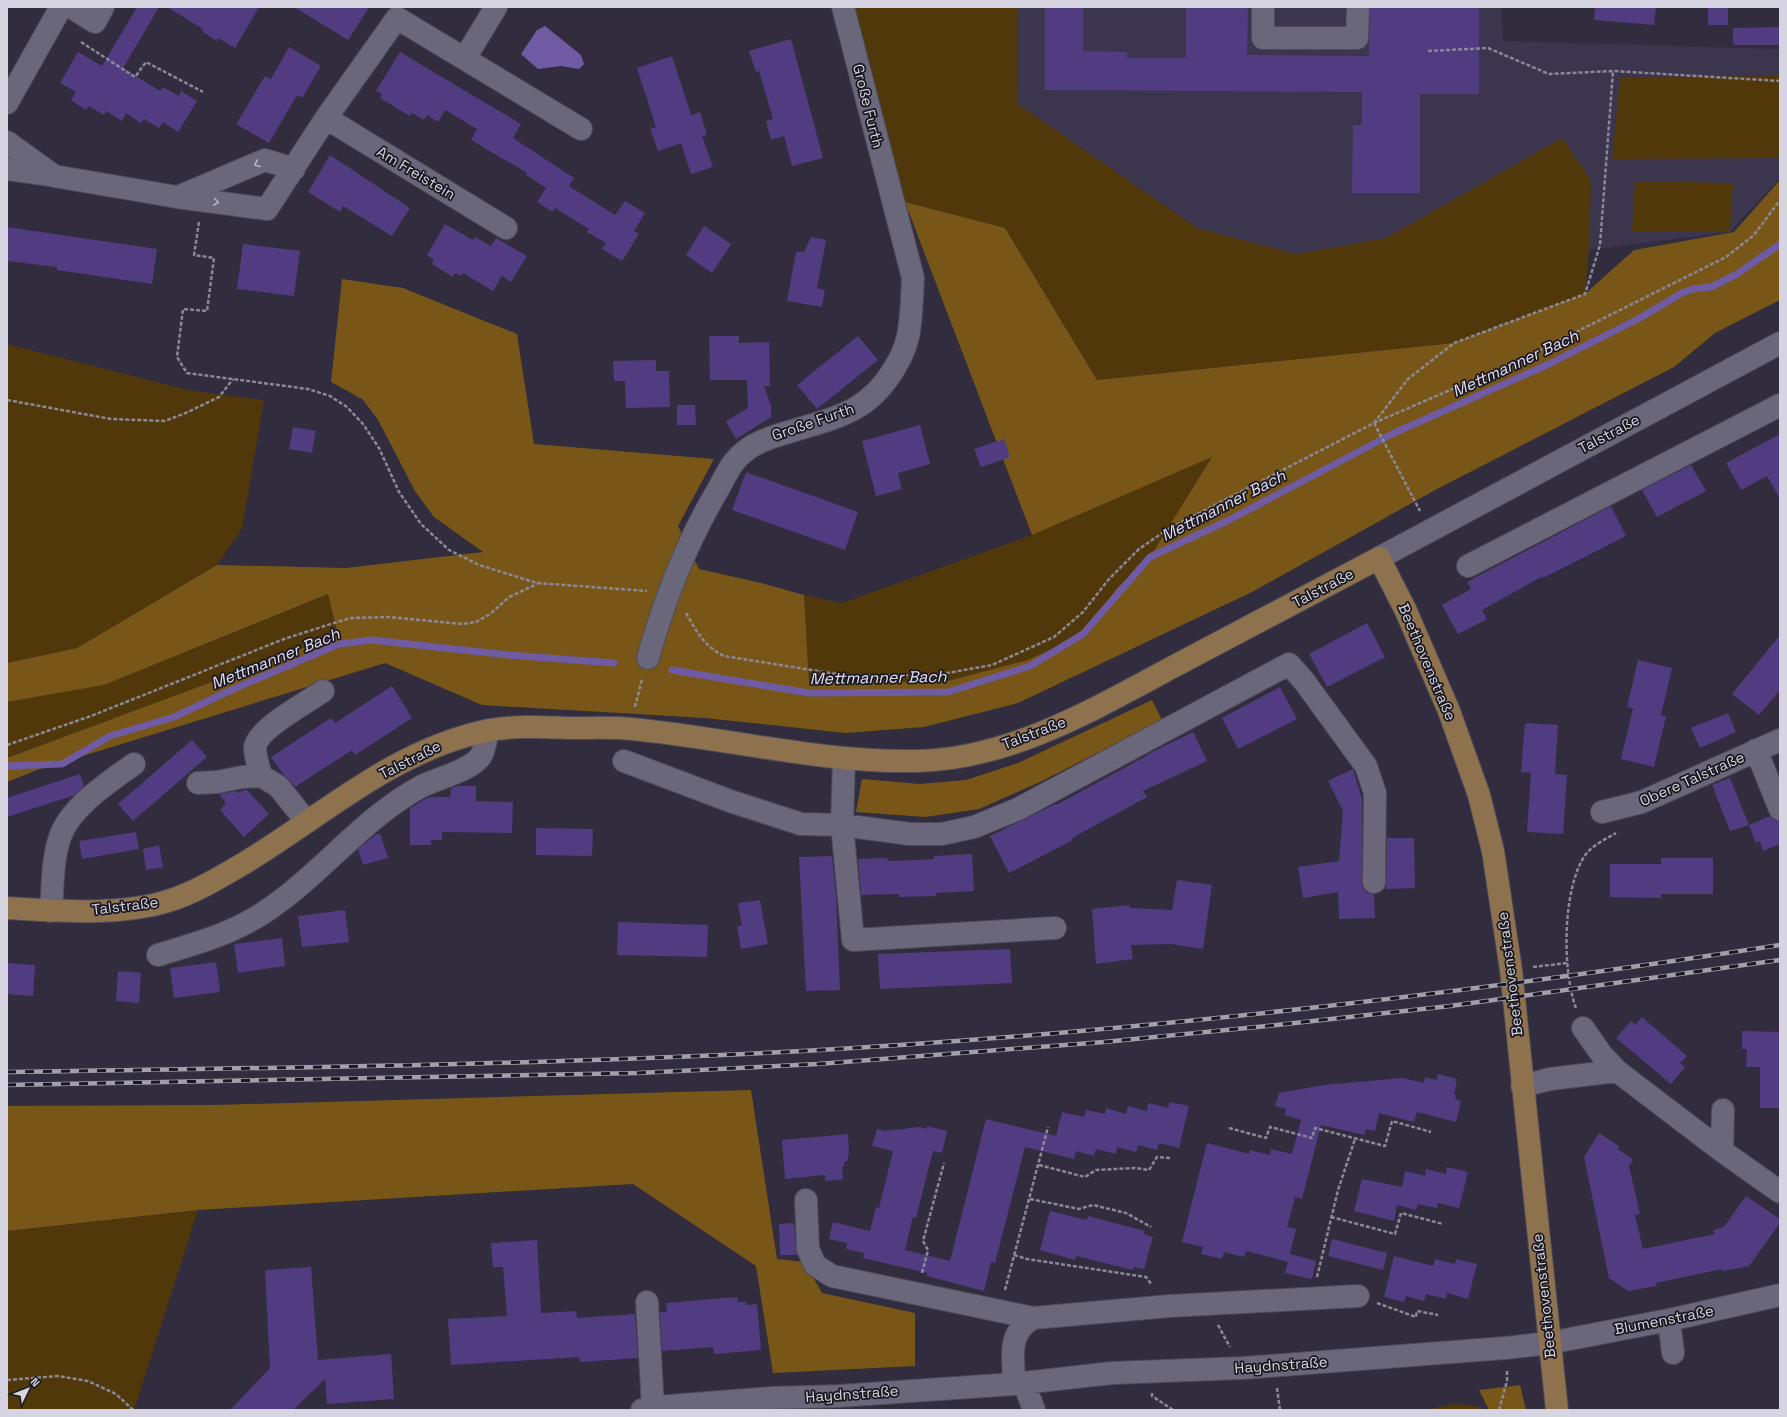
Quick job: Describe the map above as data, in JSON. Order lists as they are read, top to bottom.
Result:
{
  "streets": {
    "main road": ["Talstraße", "Beethovenstraße"],
    "street": [
      "Große Furth",
      "Am Freistein",
      "Obere Talstraße",
      "Blumenstraße",
      "Haydnstraße"
    ]
  },
  "crossings": [
    ["Talstraße", "Beethovenstraße"],
    ["Beethovenstraße", "Blumenstraße"],
    ["Beethovenstraße", "Haydnstraße"],
    ["Blumenstraße", "Haydnstraße"]
  ],
  "water": ["Mettmanner Bach"],
  "north": "top right"
}
